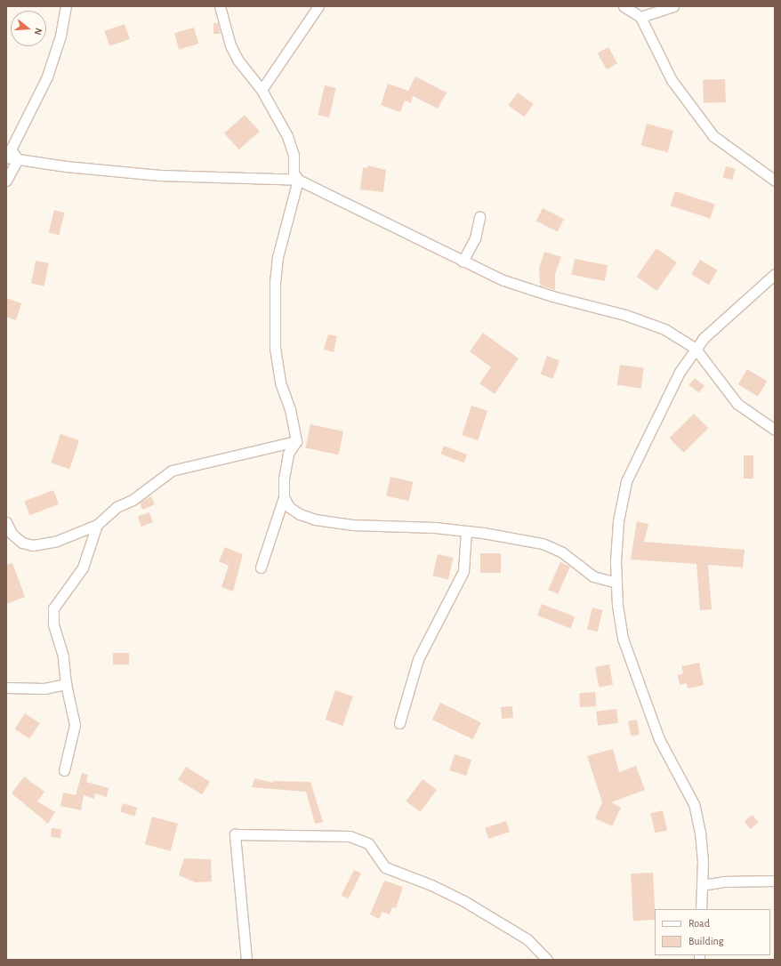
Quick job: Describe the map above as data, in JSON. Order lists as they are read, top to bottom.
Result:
{
  "legend": ["Road", "Building"],
  "north": "right"
}
